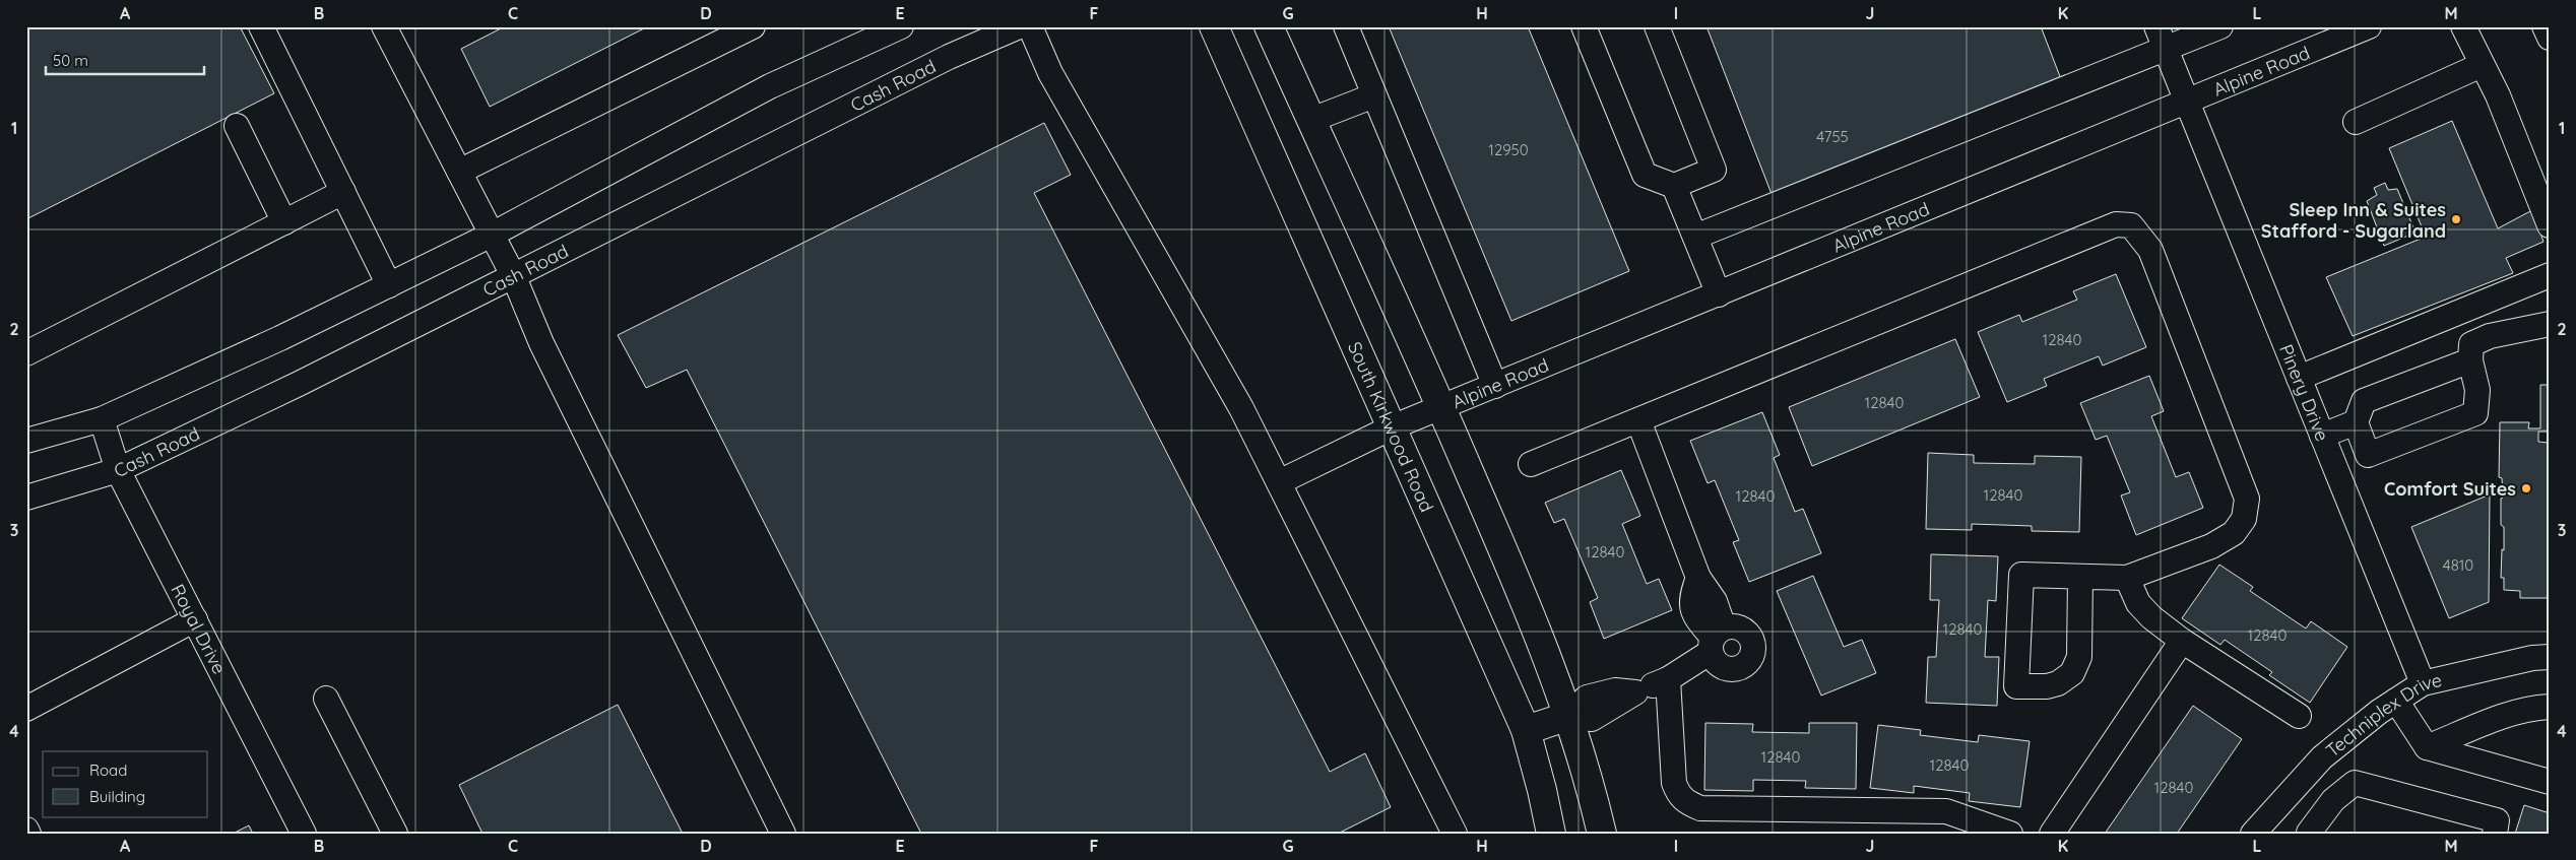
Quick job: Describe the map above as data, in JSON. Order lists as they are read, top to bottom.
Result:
{
  "streets": {
    "main road": ["South Kirkwood Road"],
    "street": [
      "Alpine Road",
      "Cash Road",
      "Pinery Drive",
      "Royal Drive",
      "Techniplex Drive"
    ]
  },
  "crossings": [
    ["Alpine Road", "Pinery Drive"],
    ["Alpine Road", "South Kirkwood Road"],
    ["Cash Road", "Royal Drive"],
    ["Pinery Drive", "Techniplex Drive"]
  ],
  "places": ["Sleep Inn & Suites Stafford - Sugarland", "Comfort Suites"],
  "house_numbers": [
    "4755",
    "12950",
    "12840",
    "12840",
    "12840",
    "12840",
    "12840",
    "4810",
    "12840",
    "12840",
    "12840",
    "12840",
    "12840"
  ],
  "legend": ["Road", "Building"],
  "scale_bar": "50 m",
  "grid": {
    "columns": [
      "A",
      "B",
      "C",
      "D",
      "E",
      "F",
      "G",
      "H",
      "I",
      "J",
      "K",
      "L",
      "M"
    ],
    "rows": [
      "1",
      "2",
      "3",
      "4"
    ]
  }
}
